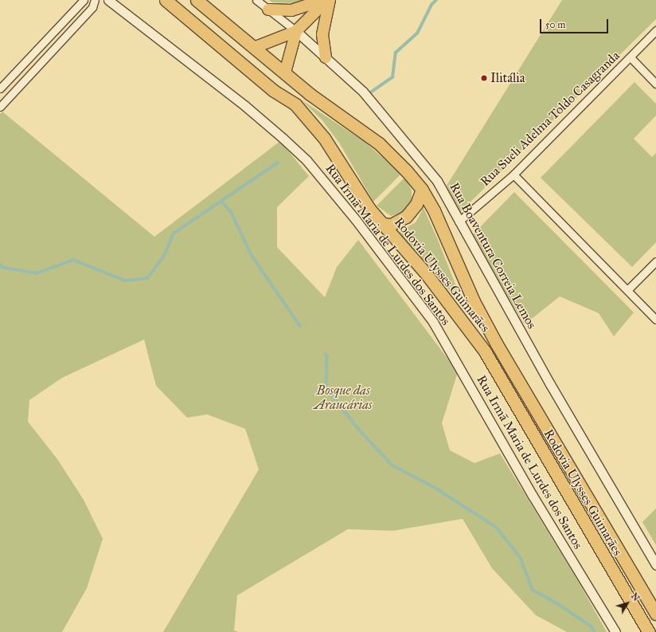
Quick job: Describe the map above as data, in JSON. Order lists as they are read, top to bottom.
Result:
{
  "streets": {
    "highway": ["Rodovia Ulysses Guimarães"],
    "street": ["Rua Sueli Adelma Toldo Casagranda", "Rua Irmã Maria de Lurdes dos Santos", "Rua Boaventura Correia Lemos"]
  },
  "crossings": [
    ["Rua Sueli Adelma Toldo Casagranda", "Rua Boaventura Correia Lemos"]
  ],
  "parks": ["Bosque das Araucárias"],
  "places": ["Ilitália"],
  "scale_bar": "50 m",
  "north": "top right"
}
